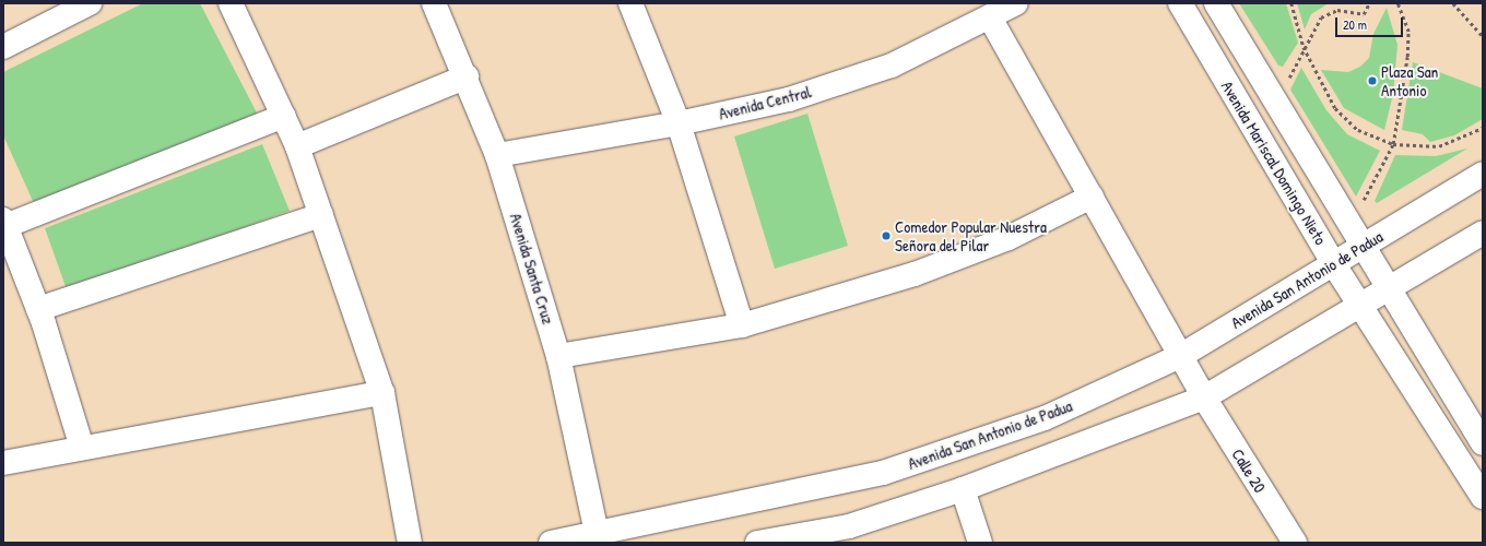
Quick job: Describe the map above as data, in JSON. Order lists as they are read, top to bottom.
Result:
{
  "streets": {
    "street": [
      "Avenida Central",
      "Avenida Mariscal Domingo Nieto",
      "Avenida Santa Cruz",
      "Avenida San Antonio de Padua",
      "Calle 20"
    ]
  },
  "crossings": [
    ["Avenida Central", "Avenida Santa Cruz"],
    ["Avenida Central", "Calle 20"],
    ["Avenida Mariscal Domingo Nieto", "Avenida San Antonio de Padua"],
    ["Avenida Santa Cruz", "Avenida San Antonio de Padua"],
    ["Avenida San Antonio de Padua", "Calle 20"]
  ],
  "places": ["Plaza San Antonio", "Comedor Popular Nuestra Señora del Pilar"],
  "scale_bar": "20 m"
}
